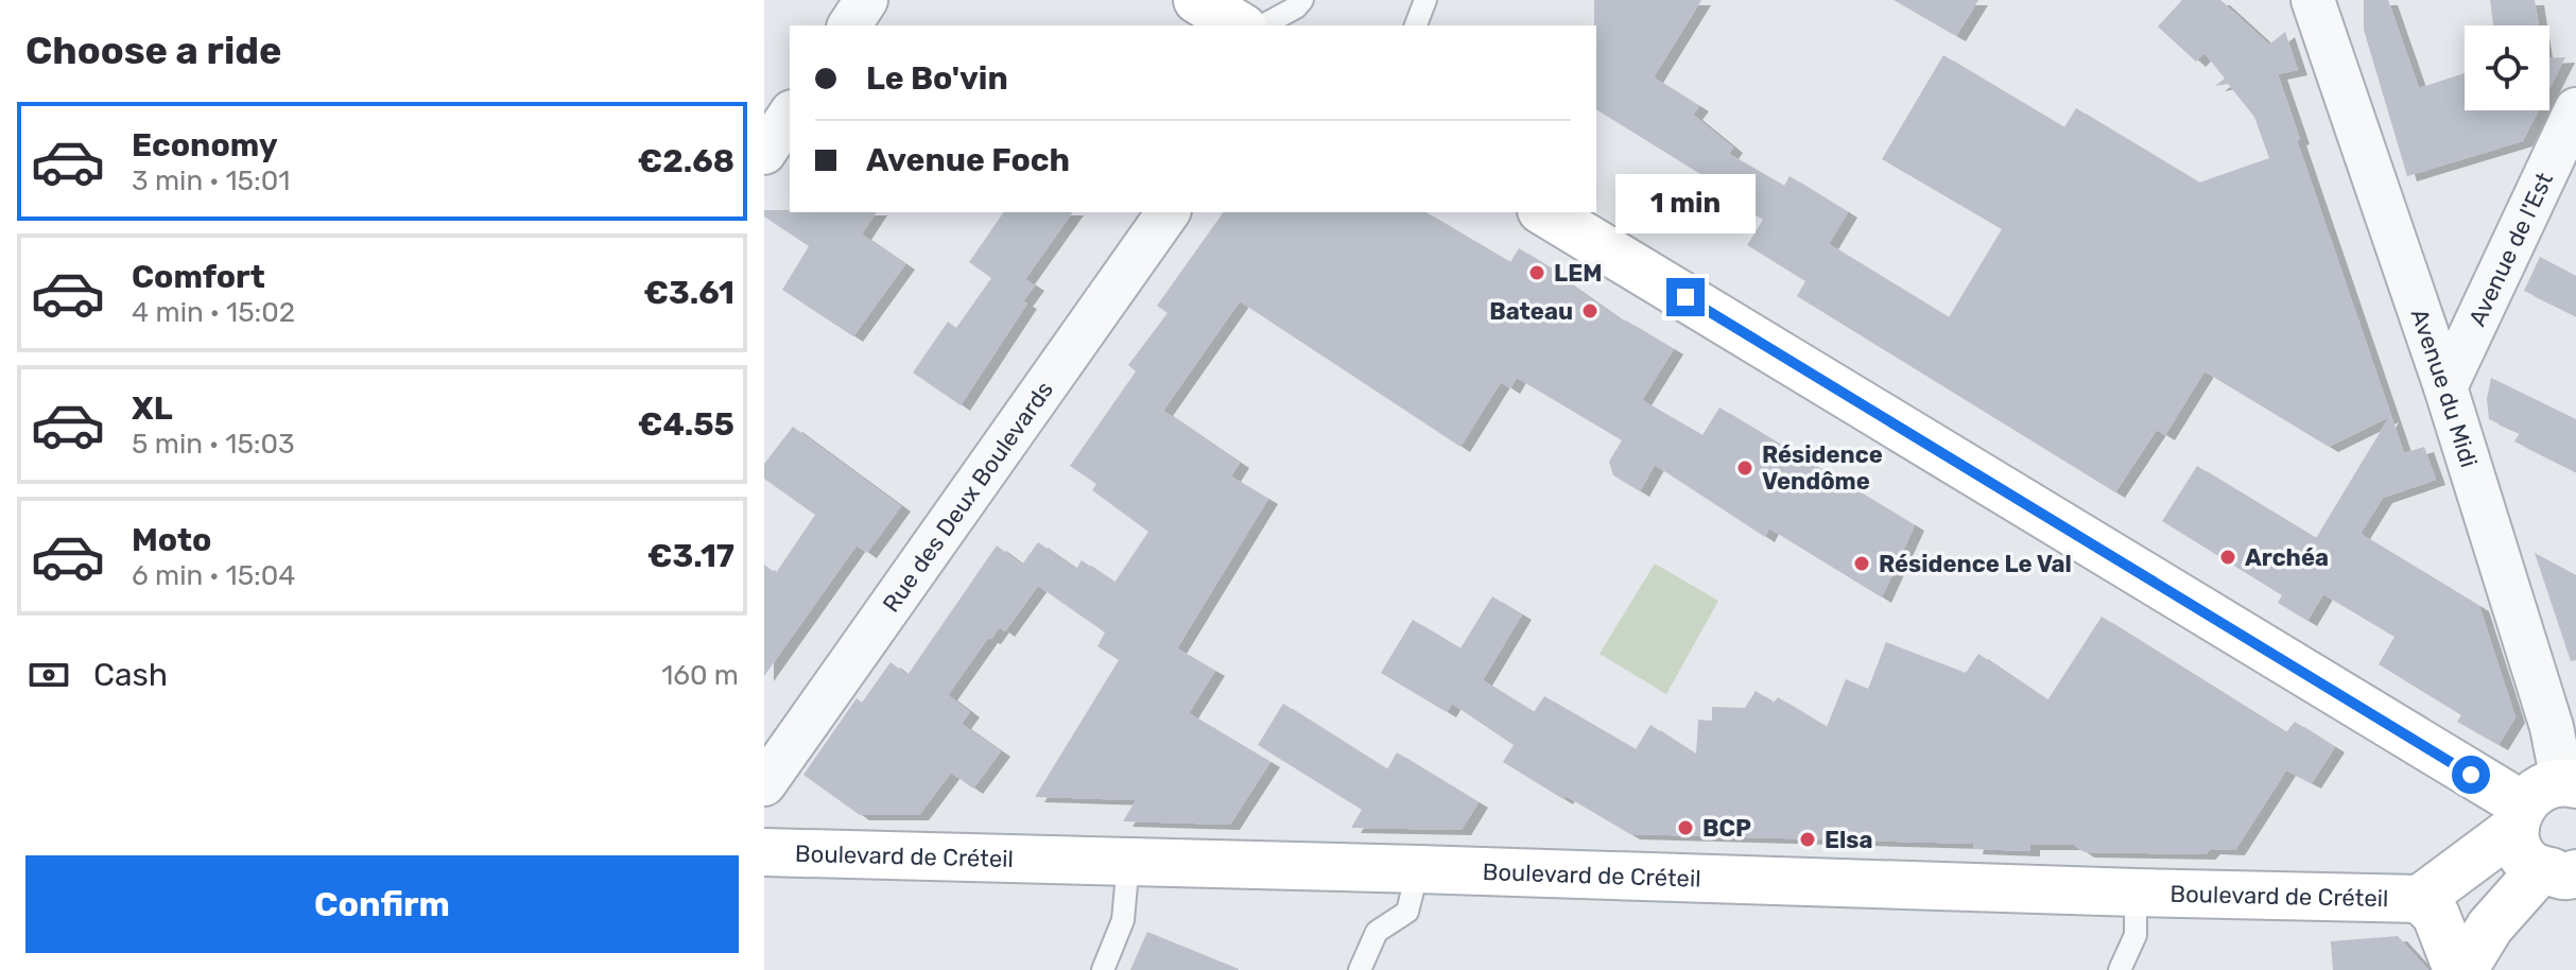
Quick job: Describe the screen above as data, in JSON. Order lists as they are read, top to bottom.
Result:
{
  "streets": {
    "main road": ["Boulevard de Créteil"],
    "street": ["Avenue de l'Est", "Avenue du Midi", "Rue des Deux Boulevards"]
  },
  "crossings": [
    ["Avenue de l'Est", "Avenue du Midi"],
    ["Avenue du Midi", "Boulevard de Créteil"]
  ],
  "places": [
    "LEM",
    "Bateau",
    "Résidence Vendôme",
    "Archéa",
    "Résidence Le Val",
    "BCP",
    "Elsa"
  ],
  "page": {
    "heading": "Choose a ride",
    "banner": ["Le Bo'vin", "Avenue Foch"],
    "list": [
      {
        "name": "Economy",
        "note": "3 min · 15:01",
        "value": "€2.68"
      },
      {
        "name": "Comfort",
        "note": "4 min · 15:02",
        "value": "€3.61"
      },
      {
        "name": "XL",
        "note": "5 min · 15:03",
        "value": "€4.55"
      },
      {
        "name": "Moto",
        "note": "6 min · 15:04",
        "value": "€3.17"
      }
    ],
    "bubble": "1 min",
    "pay": ["Cash", "160 m"],
    "buttons": "Confirm"
  }
}
